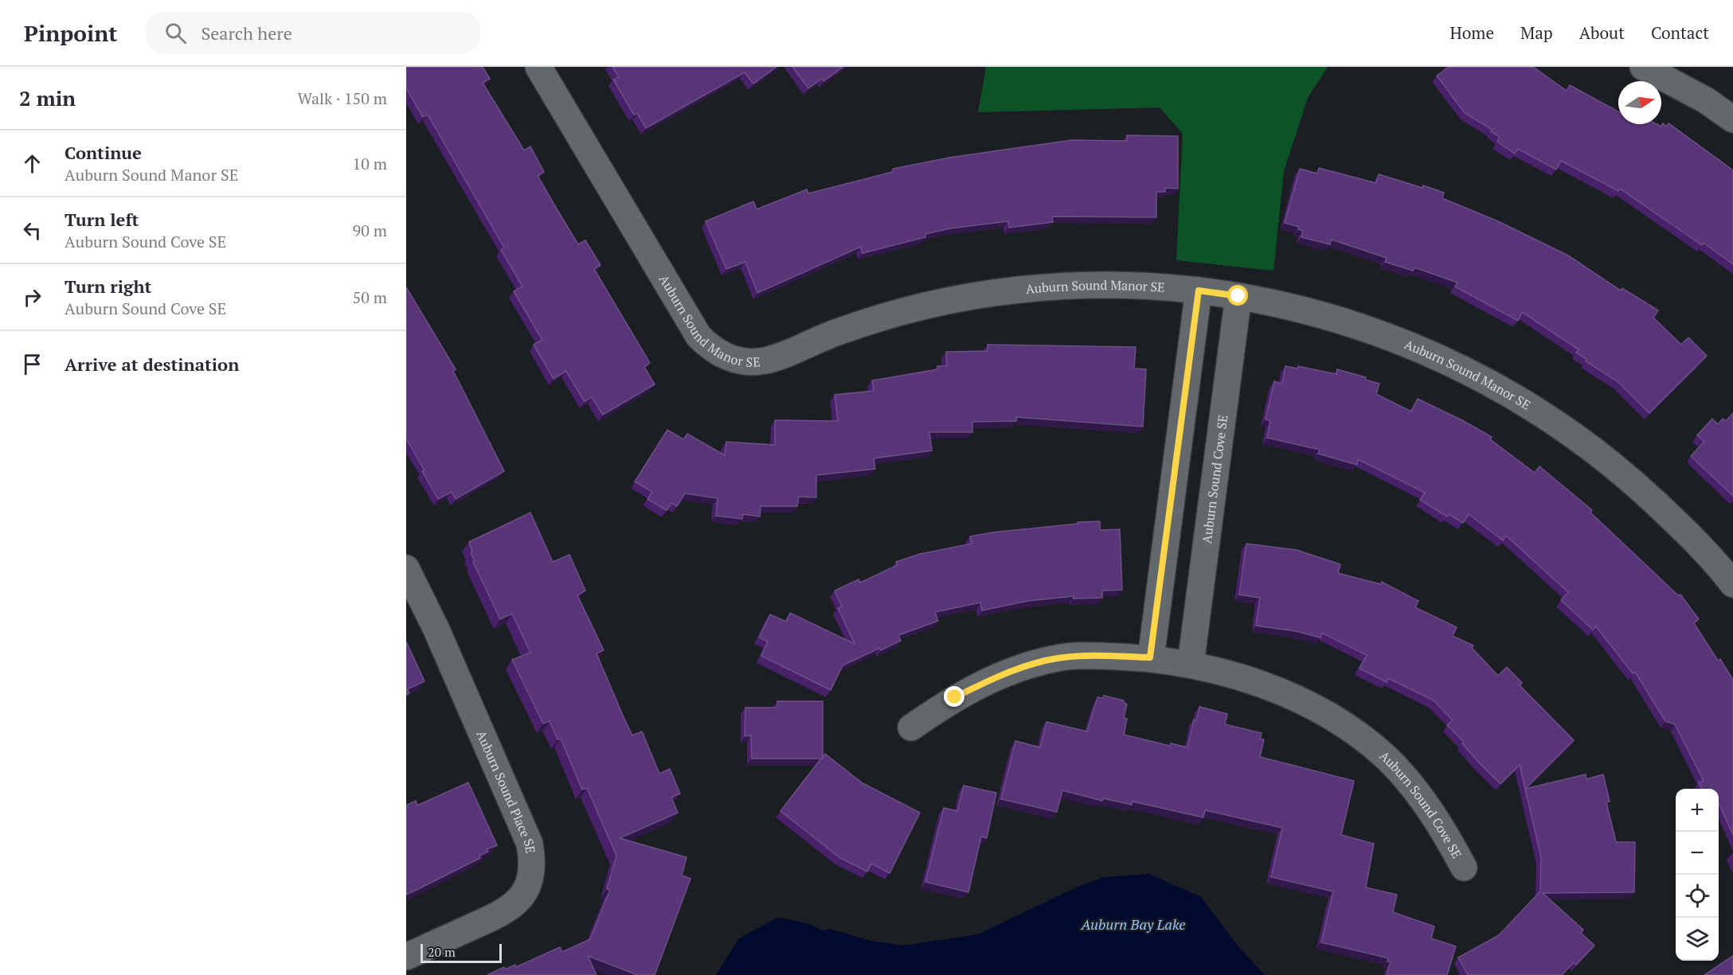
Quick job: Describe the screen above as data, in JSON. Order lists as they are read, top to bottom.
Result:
{
  "streets": {
    "street": ["Auburn Sound Manor SE", "Auburn Sound Cove SE", "Auburn Sound Place SE"]
  },
  "crossings": [
    ["Auburn Sound Manor SE", "Auburn Sound Cove SE"]
  ],
  "water": ["Auburn Bay Lake"],
  "scale_bar": "20 m",
  "north": "right",
  "page": {
    "header": "Pinpoint",
    "search": "Search here",
    "nav": [
      "Home",
      "Map",
      "About",
      "Contact"
    ],
    "heading": ["2 min", "Walk · 150 m"],
    "list": [
      ["Continue", "Auburn Sound Manor SE", "10 m"],
      ["Turn left", "Auburn Sound Cove SE", "90 m"],
      ["Turn right", "Auburn Sound Cove SE", "50 m"],
      "Arrive at destination"
    ],
    "map_buttons": ["+", "−"],
    "scale": "20 m"
  }
}
